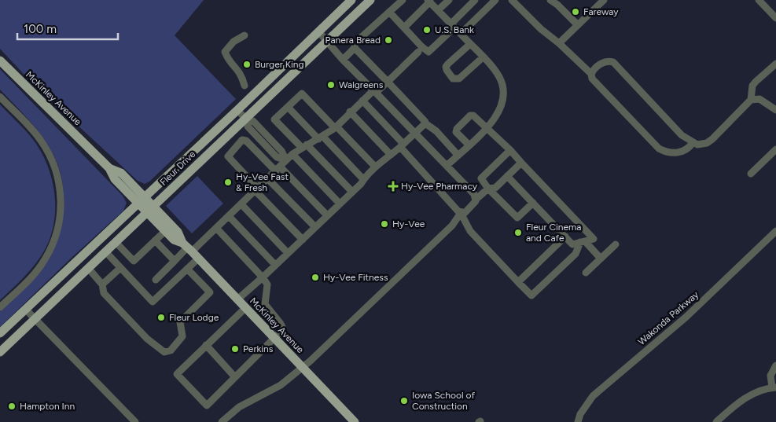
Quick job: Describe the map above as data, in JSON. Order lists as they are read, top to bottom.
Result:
{
  "streets": {
    "main road": ["McKinley Avenue", "Fleur Drive"],
    "street": ["Wakonda Parkway"]
  },
  "crossings": [
    ["McKinley Avenue", "Fleur Drive"]
  ],
  "places": {
    "other": [
      "Fareway",
      "U.S. Bank",
      "Panera Bread",
      "Burger King",
      "Walgreens",
      "Hy-Vee Fast & Fresh",
      "Hy-Vee",
      "Fleur Cinema and Cafe",
      "Hy-Vee Fitness",
      "Fleur Lodge",
      "Perkins",
      "Iowa School of Construction",
      "Hampton Inn"
    ],
    "health": ["Hy-Vee Pharmacy"]
  },
  "scale_bar": "100 m"
}
